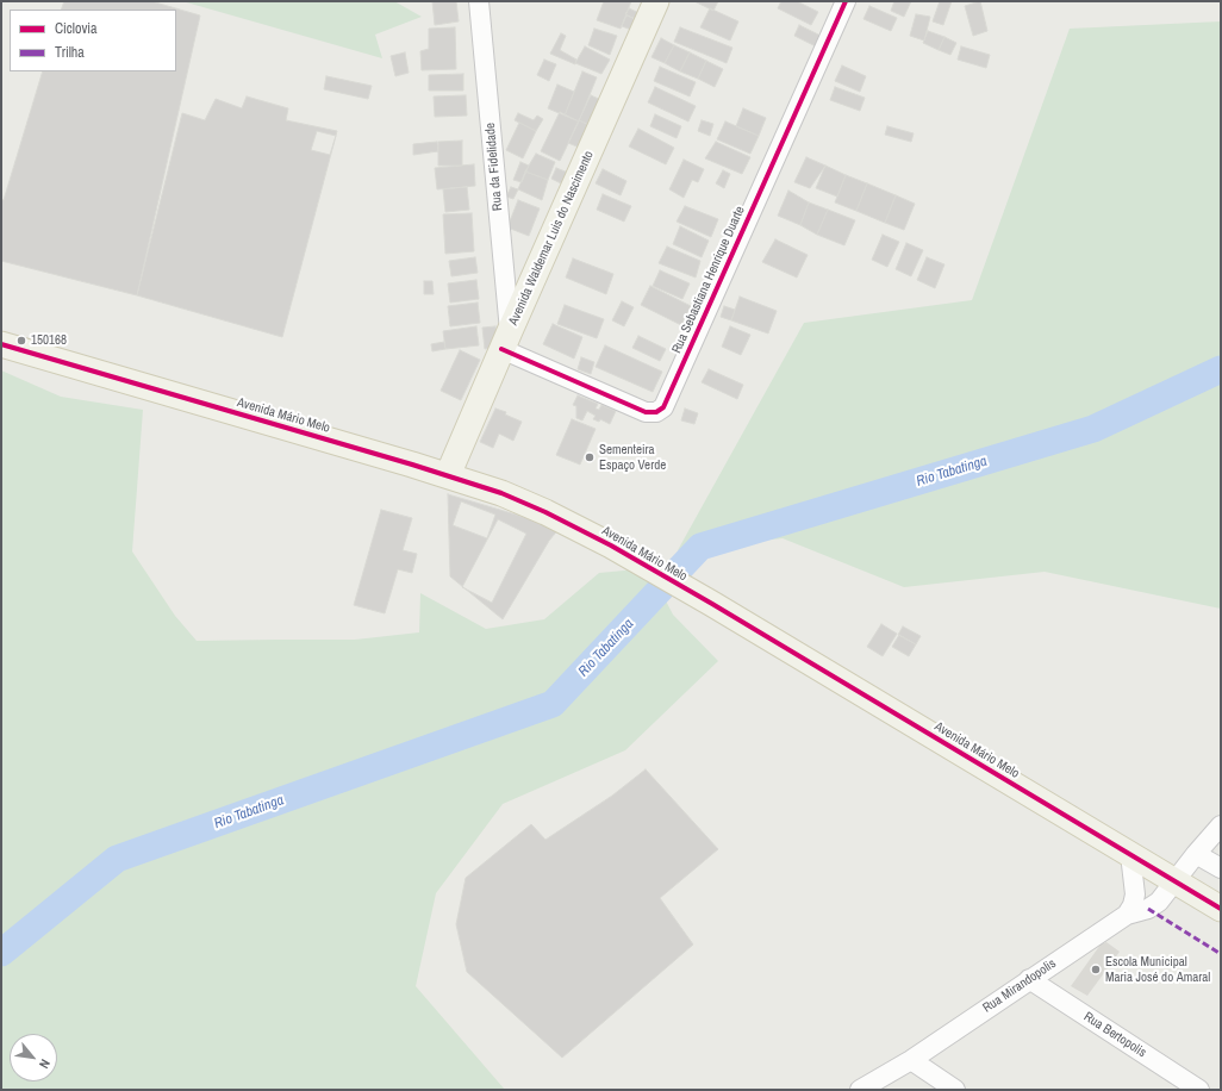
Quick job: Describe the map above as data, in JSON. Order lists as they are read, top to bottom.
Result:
{
  "streets": {
    "main road": ["Avenida Waldemar Luis do Nascimento", "Avenida Mário Melo"],
    "street": [
      "Rua da Fidelidade",
      "Rua Sebastiana Henrique Duarte",
      "Rua Mirandopolis",
      "Rua Bertopolis"
    ]
  },
  "crossings": [
    ["Rua da Fidelidade", "Avenida Waldemar Luis do Nascimento"],
    ["Rua da Fidelidade", "Rua Sebastiana Henrique Duarte"],
    ["Avenida Waldemar Luis do Nascimento", "Rua Sebastiana Henrique Duarte"],
    ["Avenida Waldemar Luis do Nascimento", "Avenida Mário Melo"],
    ["Avenida Mário Melo", "Rua Mirandopolis"],
    ["Rua Mirandopolis", "Rua Bertopolis"]
  ],
  "water": ["Rio Tabatinga"],
  "places": ["150168", "Sementeira Espaço Verde", "Escola Municipal Maria José do Amaral"],
  "legend": ["Ciclovia", "Trilha"],
  "north": "bottom right"
}
